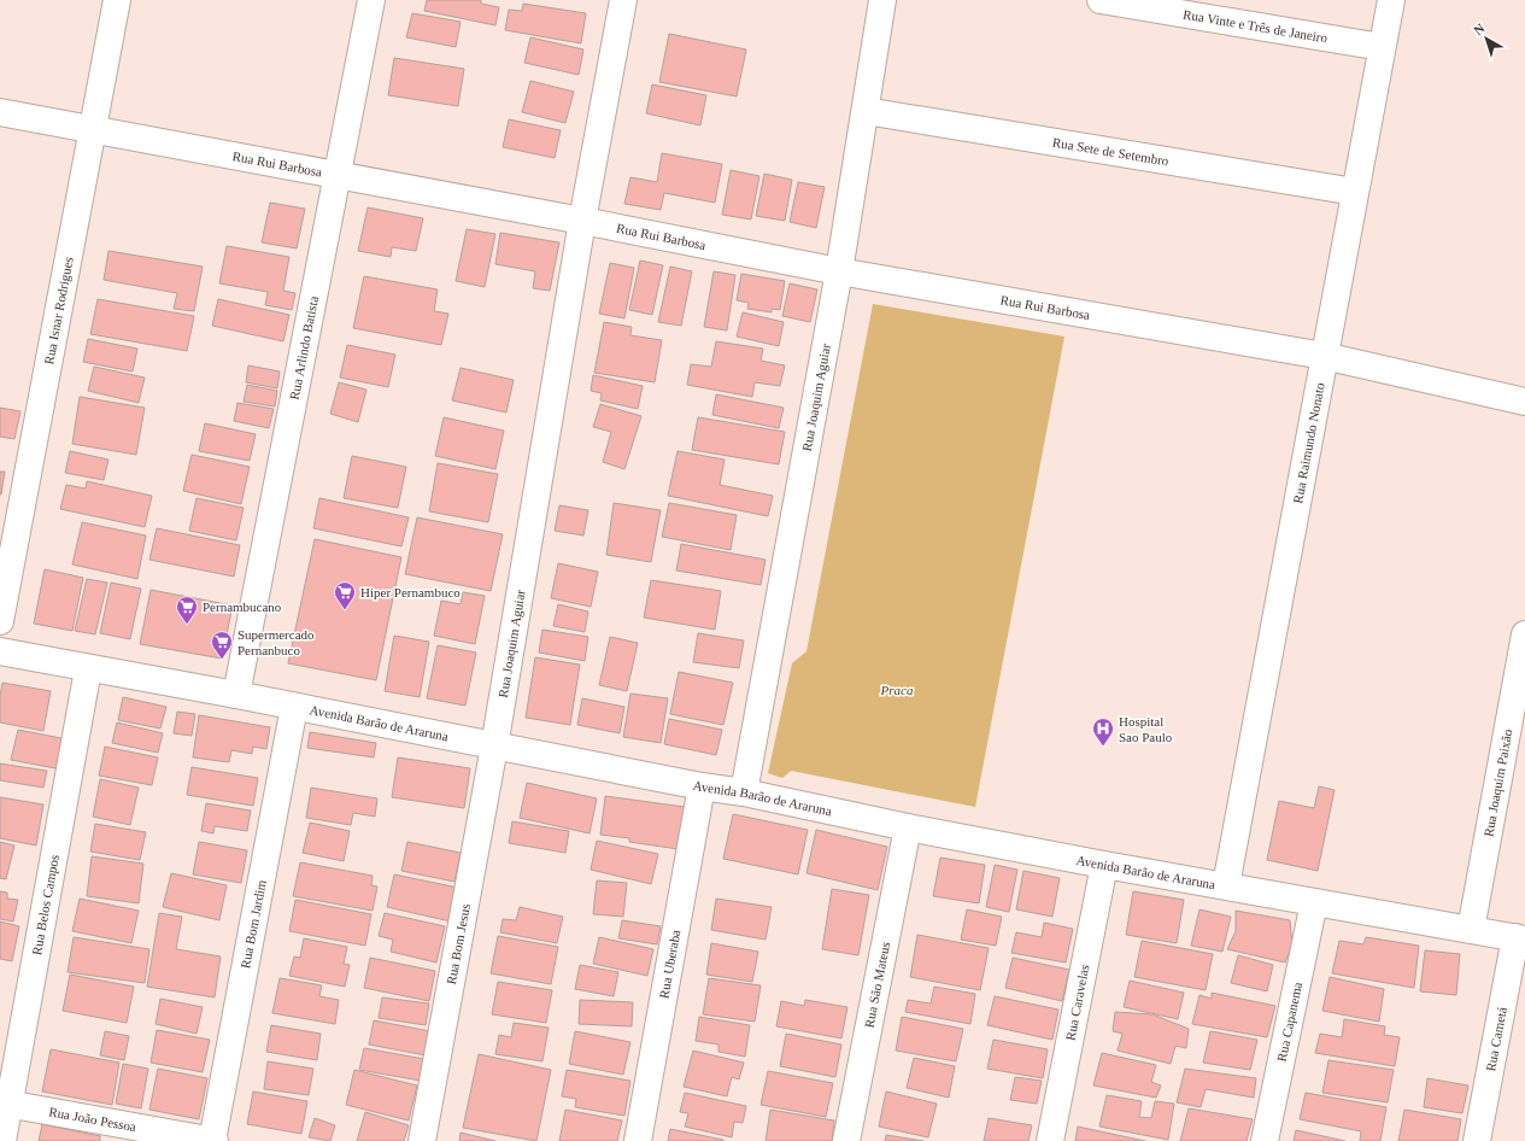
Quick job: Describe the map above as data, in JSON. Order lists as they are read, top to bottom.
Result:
{
  "streets": {
    "street": [
      "Rua Vinte e Três de Janeiro",
      "Rua Sete de Setembro",
      "Rua Rui Barbosa",
      "Rua Isnar Rodrigues",
      "Rua Arlindo Batista",
      "Rua Joaquim Aguiar",
      "Rua Raimundo Nonato",
      "Avenida Barão de Araruna",
      "Rua Joaquim Paixão",
      "Rua Belos Campos",
      "Rua Bom Jardim",
      "Rua Bom Jesus",
      "Rua Uberaba",
      "Rua São Mateus",
      "Rua Caravelas",
      "Rua Capanema",
      "Rua Cametá",
      "Rua João Pessoa"
    ]
  },
  "crossings": [
    ["Rua Vinte e Três de Janeiro", "Rua Raimundo Nonato"],
    ["Rua Sete de Setembro", "Rua Joaquim Aguiar"],
    ["Rua Sete de Setembro", "Rua Raimundo Nonato"],
    ["Rua Rui Barbosa", "Rua Isnar Rodrigues"],
    ["Rua Rui Barbosa", "Rua Arlindo Batista"],
    ["Rua Rui Barbosa", "Rua Joaquim Aguiar"],
    ["Rua Rui Barbosa", "Rua Raimundo Nonato"],
    ["Rua Arlindo Batista", "Avenida Barão de Araruna"],
    ["Rua Joaquim Aguiar", "Avenida Barão de Araruna"],
    ["Rua Joaquim Aguiar", "Rua Bom Jesus"],
    ["Rua Raimundo Nonato", "Avenida Barão de Araruna"],
    ["Avenida Barão de Araruna", "Rua Joaquim Paixão"],
    ["Avenida Barão de Araruna", "Rua Belos Campos"],
    ["Avenida Barão de Araruna", "Rua Bom Jardim"],
    ["Avenida Barão de Araruna", "Rua Bom Jesus"],
    ["Avenida Barão de Araruna", "Rua Uberaba"],
    ["Avenida Barão de Araruna", "Rua São Mateus"],
    ["Avenida Barão de Araruna", "Rua Caravelas"],
    ["Avenida Barão de Araruna", "Rua Capanema"],
    ["Avenida Barão de Araruna", "Rua Cametá"],
    ["Rua Belos Campos", "Rua João Pessoa"],
    ["Rua Bom Jardim", "Rua João Pessoa"]
  ],
  "parks": ["Praca"],
  "places": {
    "supermarket": ["Hiper Pernambuco", "Pernambucano", "Supermercado Pernanbuco"],
    "hospital": ["Hospital Sao Paulo"]
  },
  "north": "top left"
}
